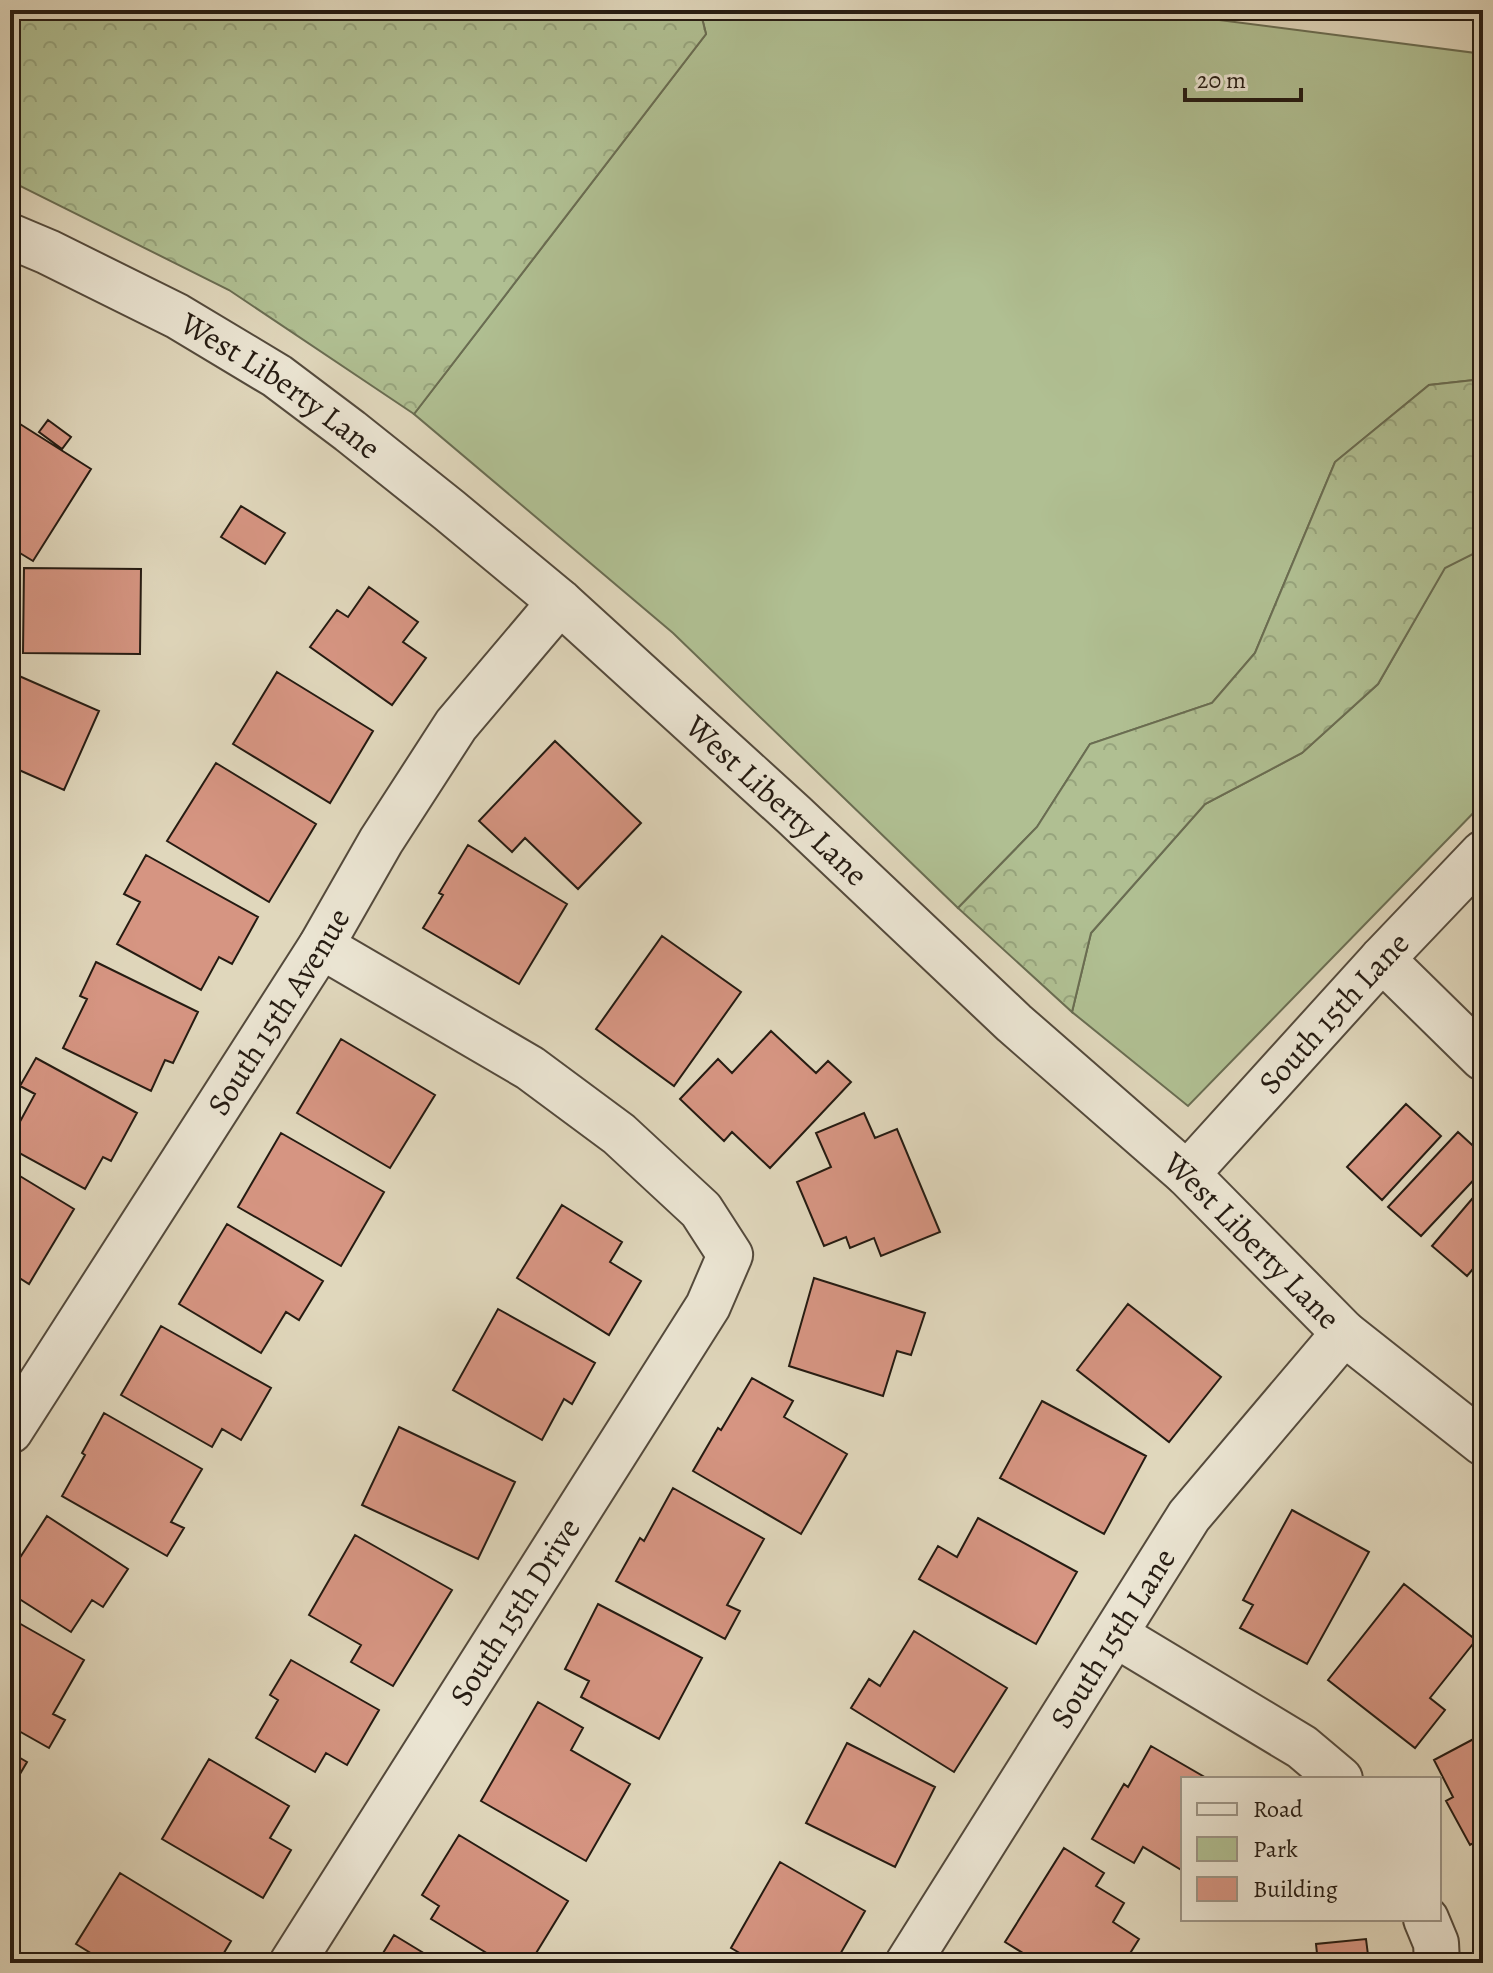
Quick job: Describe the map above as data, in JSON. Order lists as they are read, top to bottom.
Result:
{
  "streets": {
    "street": [
      "West Liberty Lane",
      "South 15th Avenue",
      "South 15th Lane",
      "South 15th Drive"
    ]
  },
  "crossings": [
    ["West Liberty Lane", "South 15th Avenue"],
    ["West Liberty Lane", "South 15th Lane"],
    ["South 15th Avenue", "South 15th Drive"]
  ],
  "legend": ["Road", "Park", "Building"],
  "scale_bar": "20 m"
}
